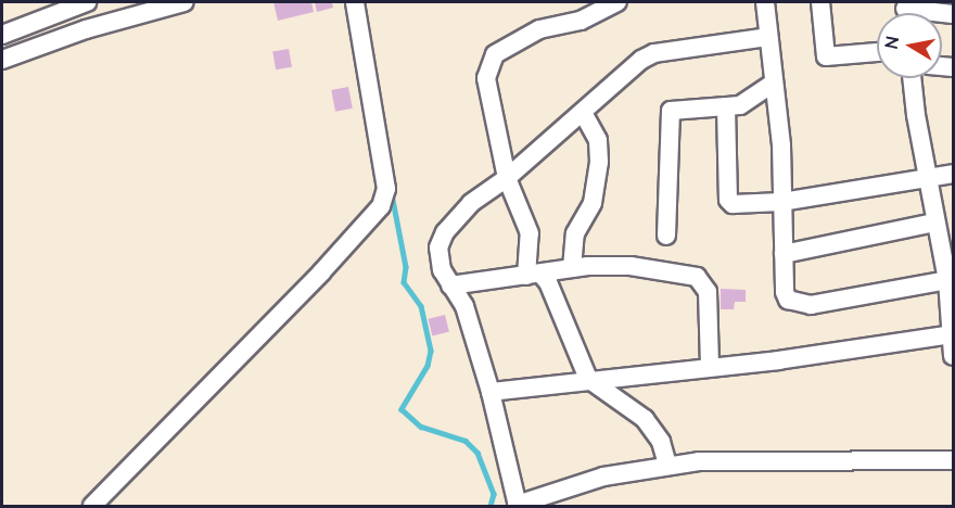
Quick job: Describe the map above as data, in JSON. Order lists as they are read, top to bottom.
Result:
{
  "north": "left"
}
